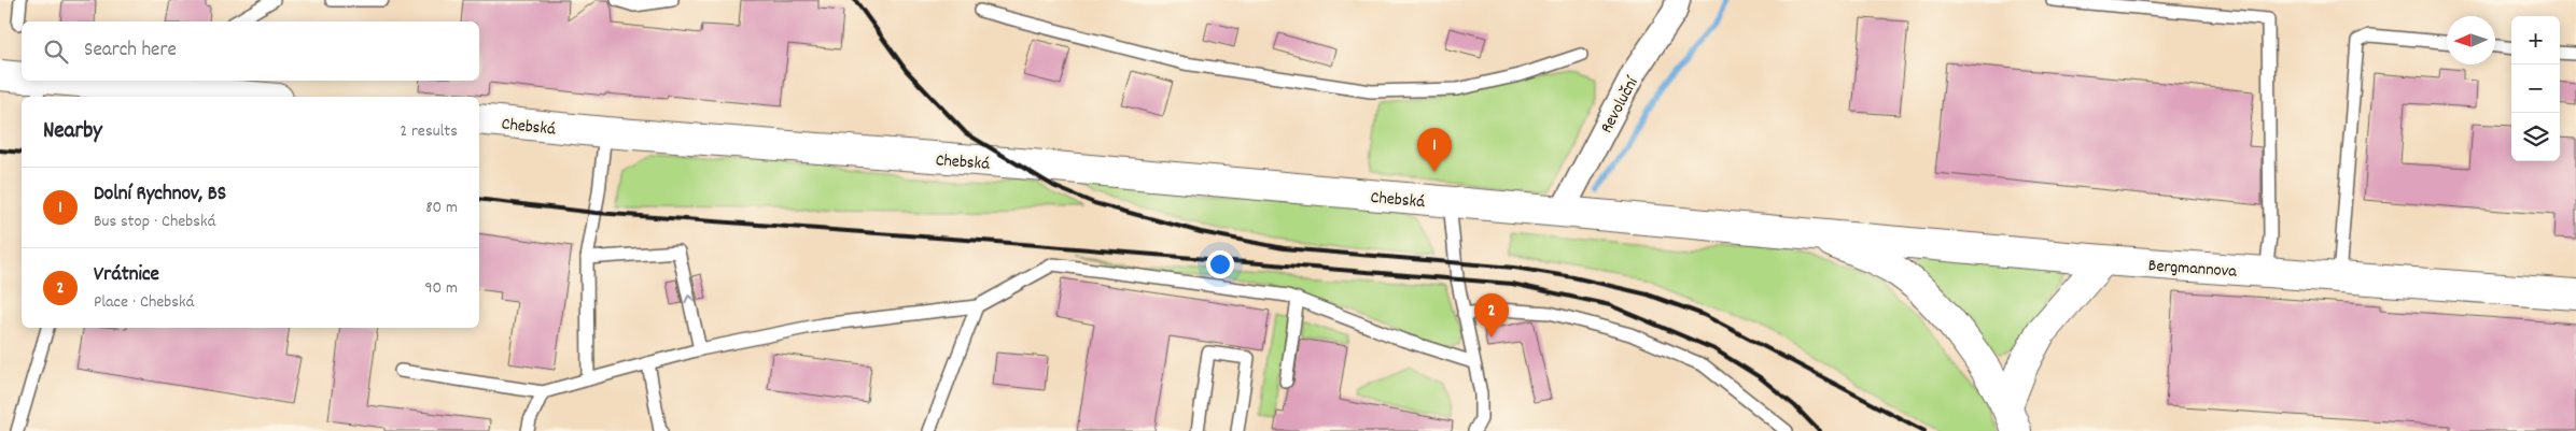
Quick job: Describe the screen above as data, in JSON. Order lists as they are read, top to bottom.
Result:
{
  "streets": {
    "street": ["Revoluční", "Chebská", "Bergmannova"]
  },
  "crossings": [
    ["Revoluční", "Chebská"],
    ["Chebská", "Bergmannova"]
  ],
  "north": "left",
  "page": {
    "map_buttons": ["+", "−"],
    "search": "Search here",
    "heading": ["Nearby", "2 results"],
    "pins": ["1", "2"],
    "list": [
      {
        "mark": "1",
        "name": "Dolní Rychnov, BS",
        "note": "Bus stop · Chebská",
        "value": "80 m"
      },
      {
        "mark": "2",
        "name": "Vrátnice",
        "note": "Place · Chebská",
        "value": "90 m"
      }
    ]
  }
}
